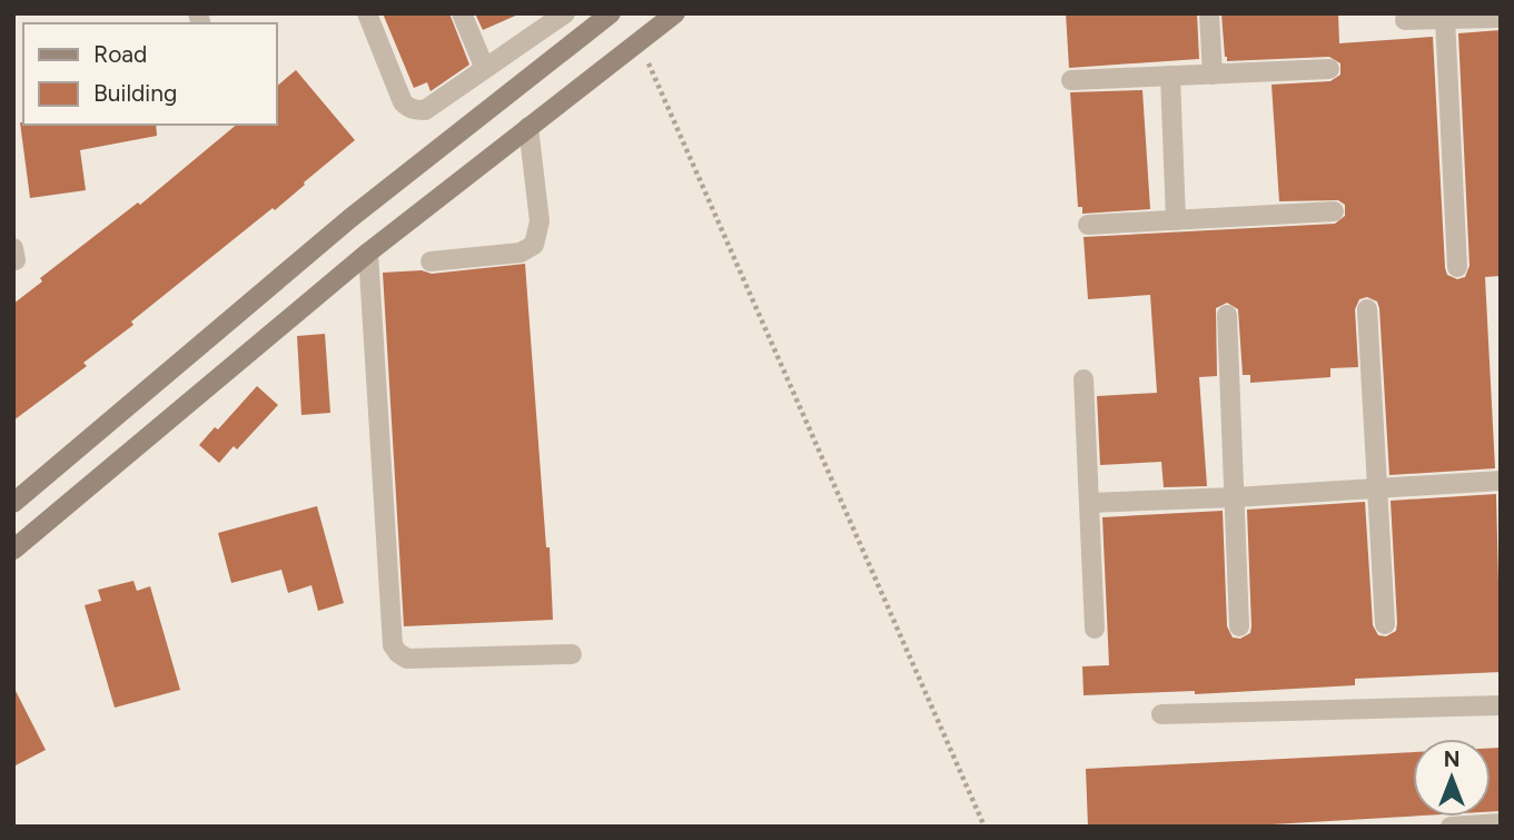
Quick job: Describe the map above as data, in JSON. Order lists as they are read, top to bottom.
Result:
{
  "legend": ["Road", "Building"],
  "north": "top"
}
